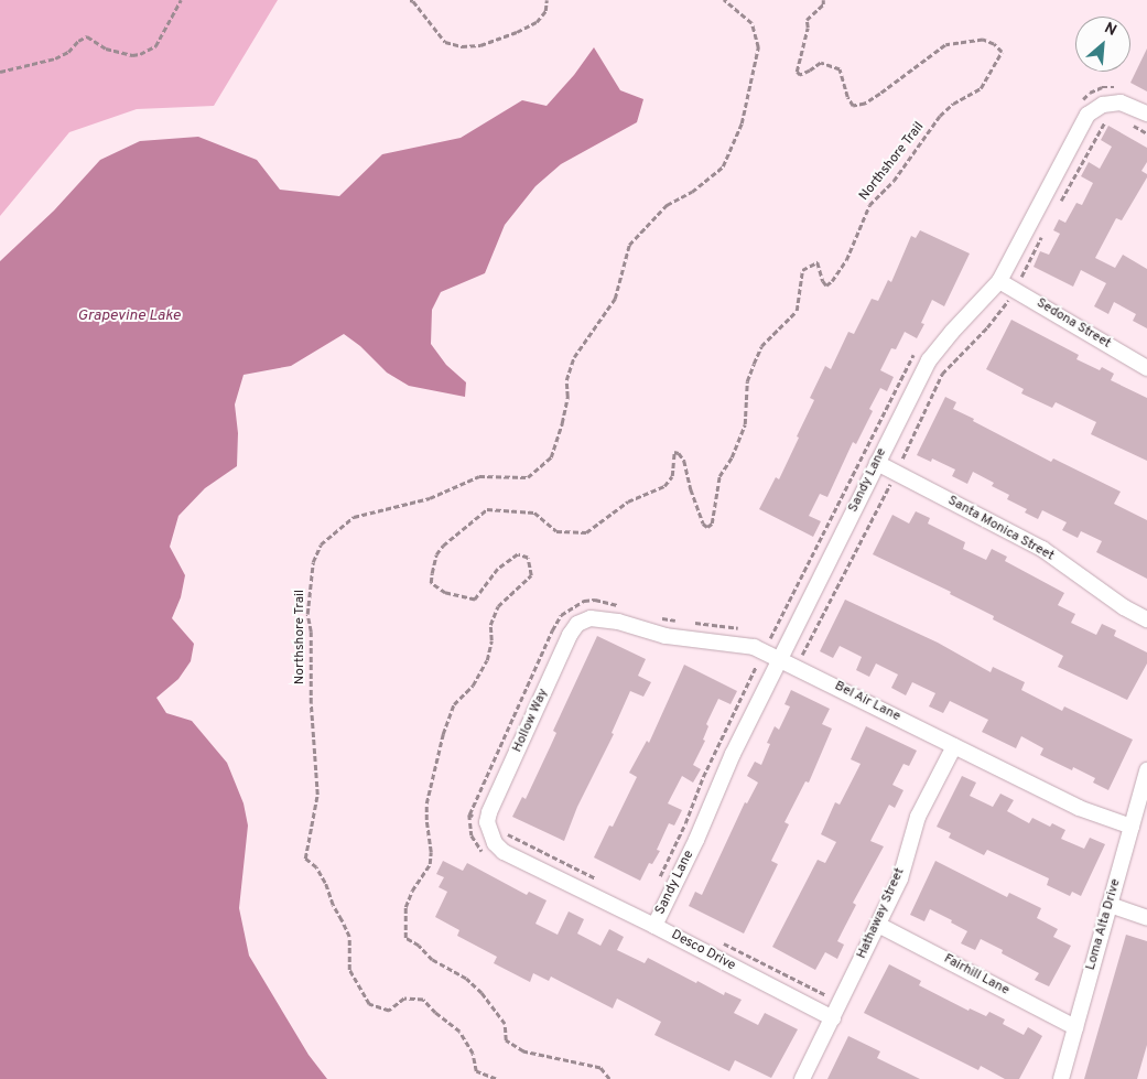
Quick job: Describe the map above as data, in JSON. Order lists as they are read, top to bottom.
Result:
{
  "streets": {
    "street": [
      "Sedona Street",
      "Sandy Lane",
      "Santa Monica Street",
      "Bel Air Lane",
      "Hollow Way",
      "Hathaway Street",
      "Loma Alta Drive",
      "Desco Drive",
      "Fairhill Lane"
    ],
    "path": ["Northshore Trail"]
  },
  "crossings": [
    ["Sedona Street", "Sandy Lane"],
    ["Sandy Lane", "Santa Monica Street"],
    ["Sandy Lane", "Bel Air Lane"],
    ["Sandy Lane", "Desco Drive"],
    ["Bel Air Lane", "Hollow Way"],
    ["Bel Air Lane", "Hathaway Street"],
    ["Bel Air Lane", "Loma Alta Drive"],
    ["Hollow Way", "Desco Drive"],
    ["Hathaway Street", "Desco Drive"],
    ["Hathaway Street", "Fairhill Lane"],
    ["Loma Alta Drive", "Fairhill Lane"]
  ],
  "water": ["Grapevine Lake"],
  "north": "top right"
}
